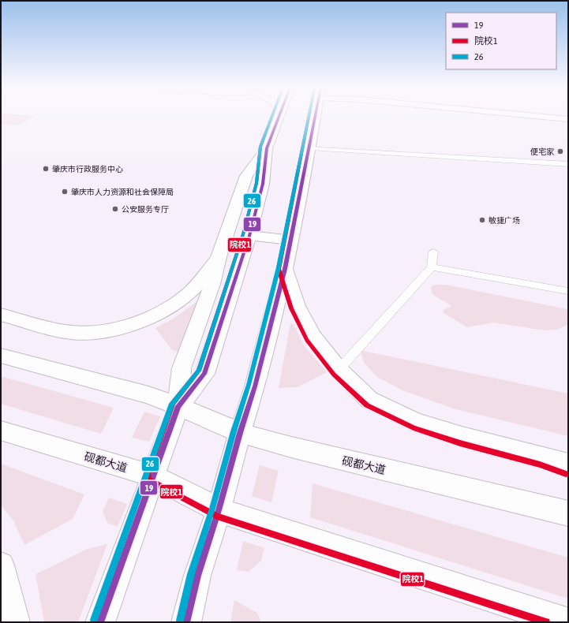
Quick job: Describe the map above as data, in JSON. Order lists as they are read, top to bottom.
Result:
{
  "streets": {
    "main road": ["砚都大道"]
  },
  "places": [
    "便宅家",
    "肇庆市行政服务中心",
    "肇庆市人力资源和社会保障局",
    "公安服务专厅",
    "敏捷广场"
  ],
  "lines": ["transit line 19", "transit line 院校1", "transit line 26"],
  "legend": ["19", "院校1", "26"]
}
